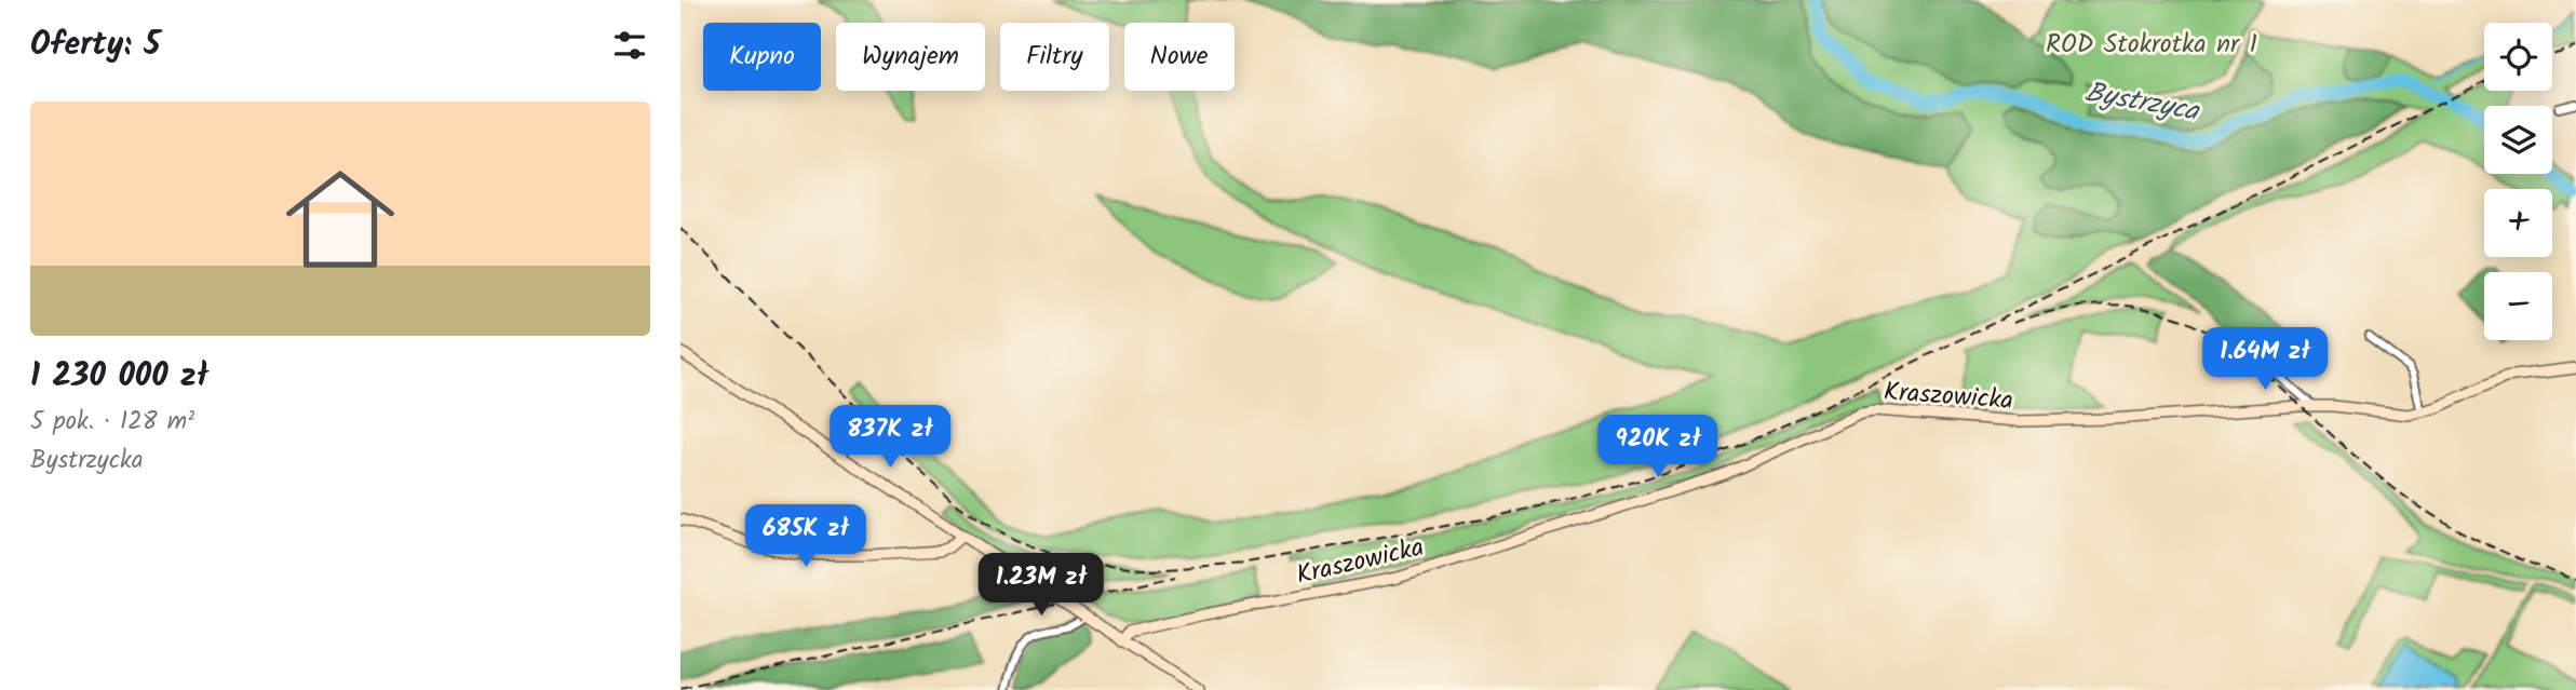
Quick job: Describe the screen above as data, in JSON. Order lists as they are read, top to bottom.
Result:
{
  "streets": {
    "street": ["Kraszowicka"]
  },
  "water": ["Bystrzyca"],
  "parks": ["ROD Stokrotka nr 1"],
  "page": {
    "heading": "Oferty: 5",
    "map_buttons": ["+", "−"],
    "chip": [
      "Kupno",
      "Wynajem",
      "Filtry",
      "Nowe"
    ],
    "list": [
      {
        "name": "1 230 000 zł",
        "note": "5 pok. · 128 m² · Bystrzycka"
      }
    ],
    "price": [
      "1.64M zł",
      "837K zł",
      "920K zł",
      "685K zł",
      "1.23M zł"
    ]
  }
}
